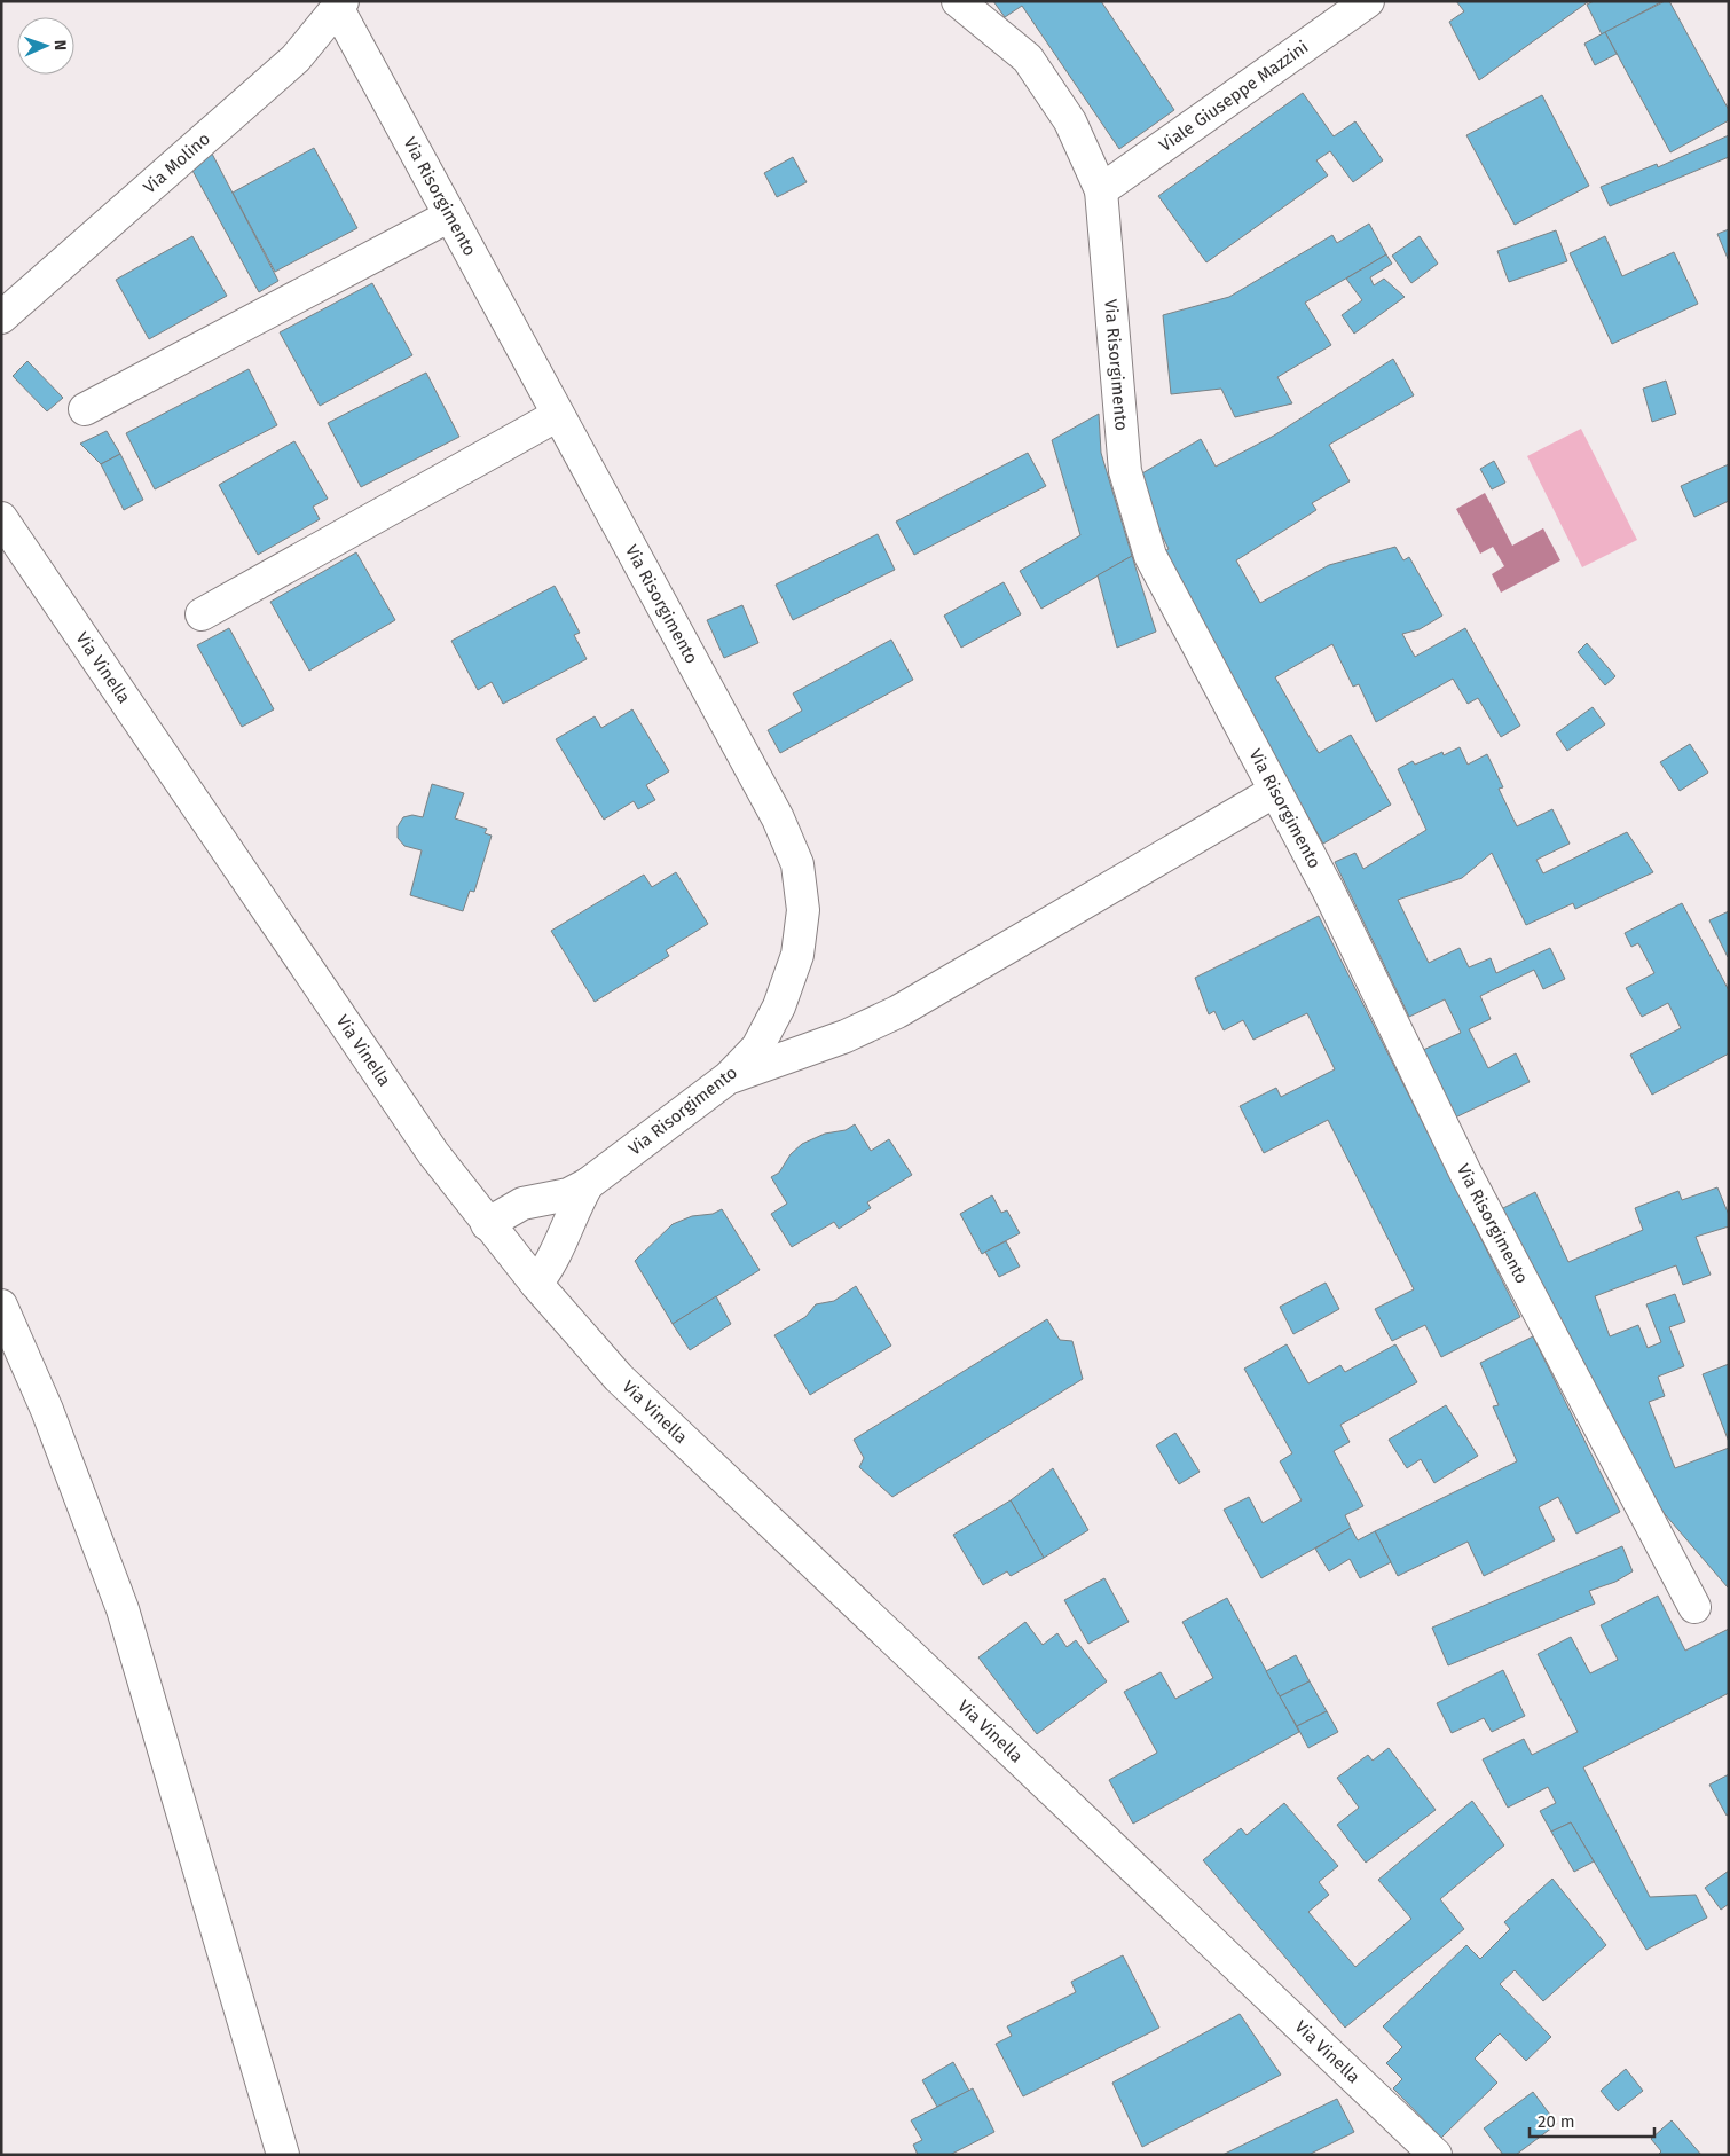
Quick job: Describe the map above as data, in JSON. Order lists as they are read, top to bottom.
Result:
{
  "streets": {
    "street": [
      "Viale Giuseppe Mazzini",
      "Via Molino",
      "Via Risorgimento",
      "Via Vinella"
    ]
  },
  "crossings": [
    ["Viale Giuseppe Mazzini", "Via Risorgimento"],
    ["Via Molino", "Via Risorgimento"]
  ],
  "scale_bar": "20 m",
  "north": "right"
}
